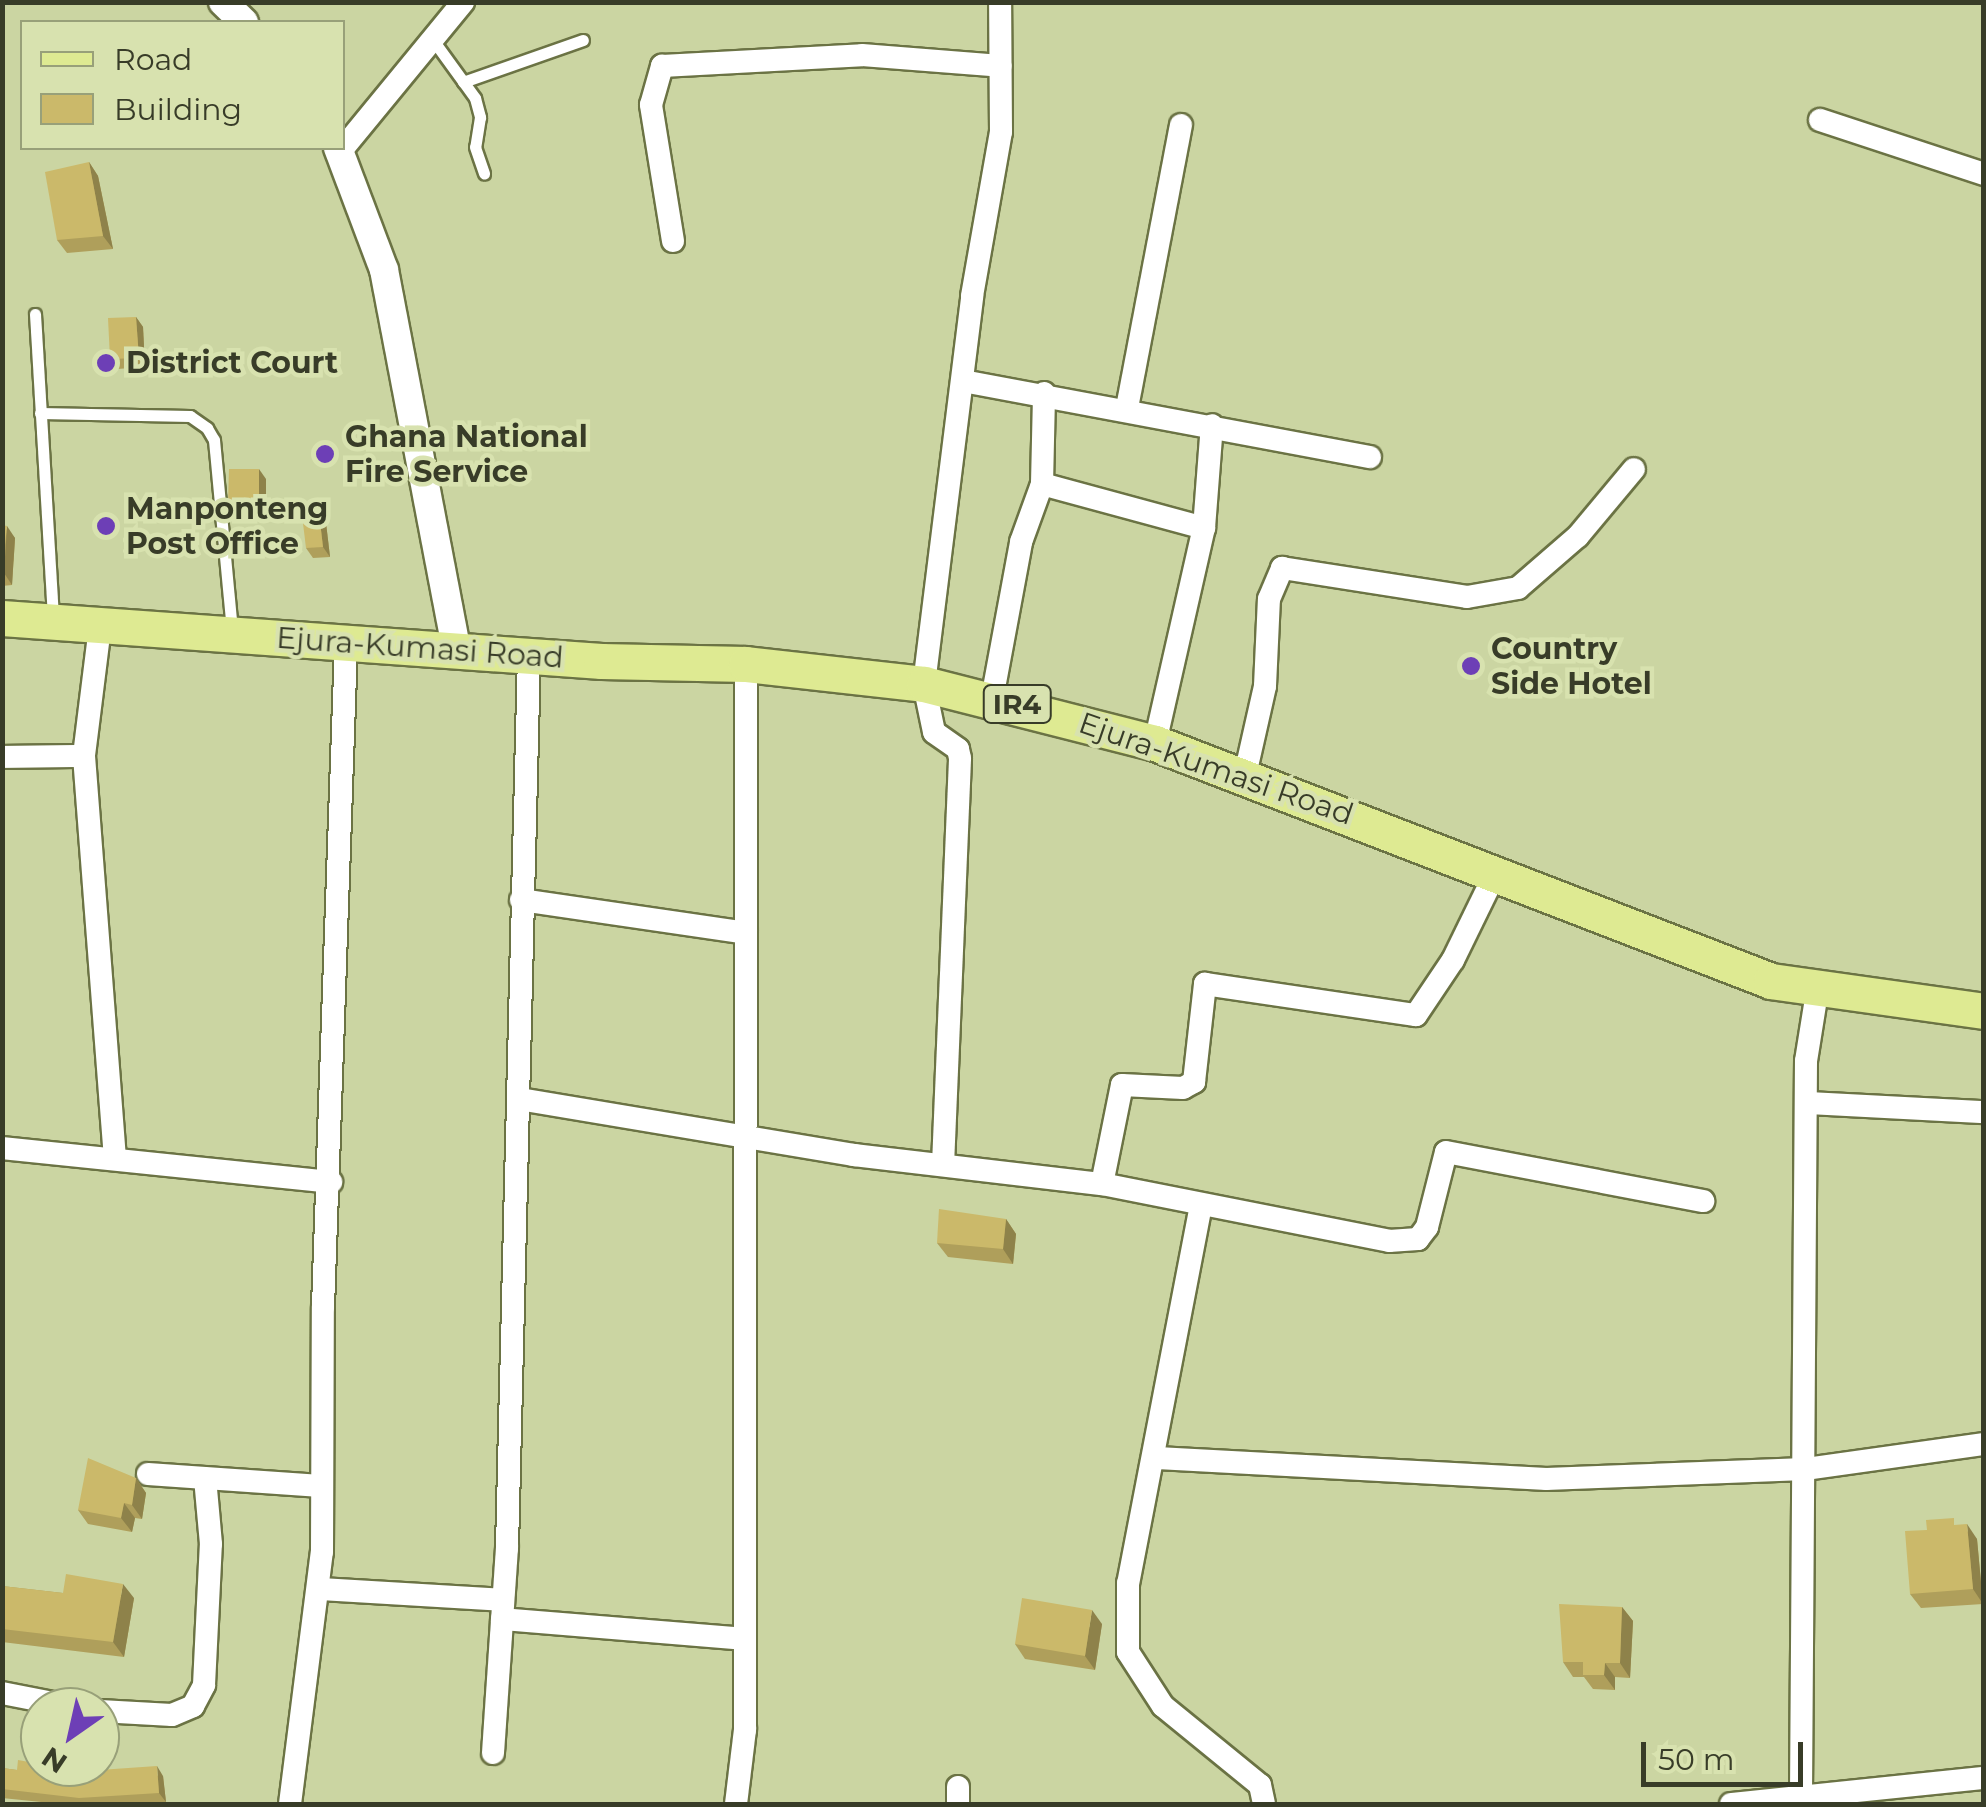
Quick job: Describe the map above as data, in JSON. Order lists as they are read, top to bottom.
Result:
{
  "streets": {
    "main road": ["Ejura-Kumasi Road", "IR4"]
  },
  "places": [
    "District Court",
    "Ghana National Fire Service",
    "Manponteng Post Office",
    "Country Side Hotel"
  ],
  "legend": ["Road", "Building"],
  "scale_bar": "50 m",
  "north": "bottom left"
}
